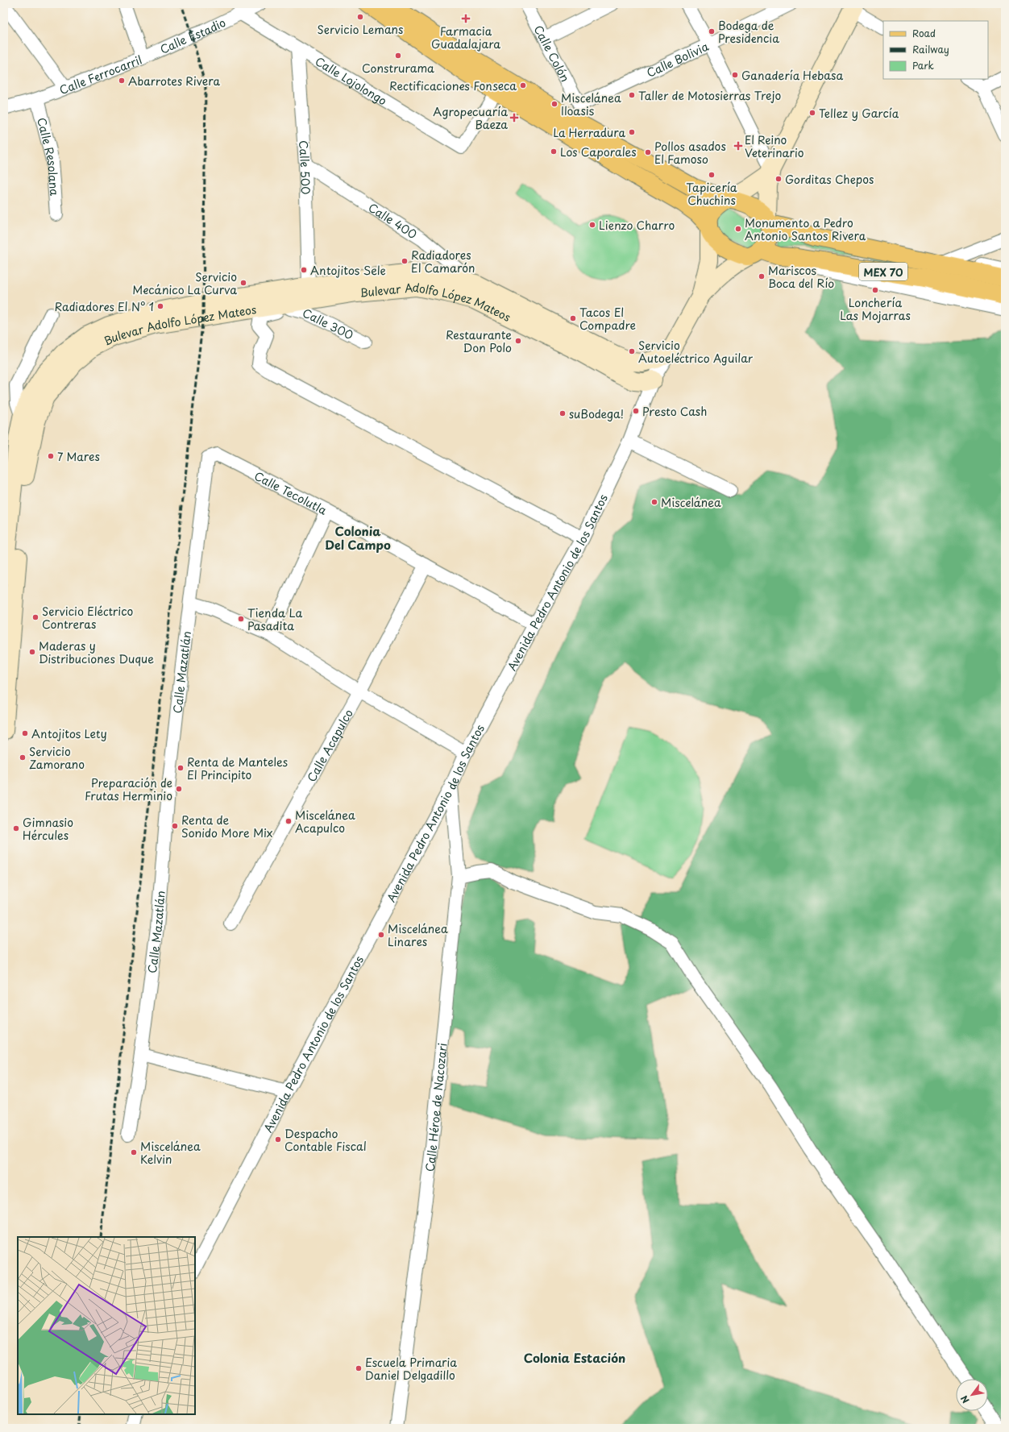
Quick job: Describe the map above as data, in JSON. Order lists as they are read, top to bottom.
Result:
{
  "streets": {
    "main road": ["MEX 70", "Bulevar Adolfo López Mateos"],
    "street": [
      "Calle Estadio",
      "Calle Colón",
      "Calle Bolivia",
      "Calle Ferrocarril",
      "Calle Lojolongo",
      "Calle Resolana",
      "Calle 500",
      "Calle 400",
      "Calle 300",
      "Calle Tecolutla",
      "Avenida Pedro Antonio de los Santos",
      "Calle Mazatlán",
      "Calle Acapulco",
      "Calle Héroe de Nacozari"
    ]
  },
  "crossings": [
    ["Calle Estadio", "Calle Ferrocarril"],
    ["Calle Estadio", "Calle Lojolongo"],
    ["Calle Colón", "Calle Bolivia"],
    ["Calle Colón", "MEX 70"],
    ["Calle Bolivia", "MEX 70"],
    ["Calle Ferrocarril", "Calle Resolana"],
    ["Calle Lojolongo", "Calle 500"],
    ["Calle Lojolongo", "MEX 70"],
    ["Calle 500", "Calle 400"],
    ["Calle 500", "Bulevar Adolfo López Mateos"],
    ["Calle 400", "Bulevar Adolfo López Mateos"],
    ["Bulevar Adolfo López Mateos", "Calle 300"],
    ["Bulevar Adolfo López Mateos", "Avenida Pedro Antonio de los Santos"],
    ["Calle Tecolutla", "Avenida Pedro Antonio de los Santos"],
    ["Calle Tecolutla", "Calle Mazatlán"],
    ["Calle Tecolutla", "Calle Acapulco"],
    ["Avenida Pedro Antonio de los Santos", "Calle Héroe de Nacozari"]
  ],
  "districts": ["Colonia Del Campo", "Colonia Estación"],
  "places": {
    "other": [
      "Servicio Lemans",
      "Bodega de Presidencia",
      "Construrama",
      "Ganadería Hebasa",
      "Abarrotes Rivera",
      "Rectificaciones Fonseca",
      "Taller de Motosierras Trejo",
      "Miscelánea Iloasis",
      "Tellez y García",
      "La Herradura",
      "Los Caporales",
      "Pollos asados El Famoso",
      "Tapicería Chuchins",
      "Gorditas Chepos",
      "Lienzo Charro",
      "Monumento a Pedro Antonio Santos Rivera",
      "Radiadores El Camarón",
      "Antojitos Sele",
      "Mariscos Boca del Río",
      "Servicio Mecánico La Curva",
      "Lonchería Las Mojarras",
      "Radiadores El N° 1",
      "Tacos El Compadre",
      "Restaurante Don Polo",
      "Servicio Autoeléctrico Aguilar",
      "Presto Cash",
      "suBodega!",
      "7 Mares",
      "Miscelánea",
      "Servicio Eléctrico Contreras",
      "Tienda La Pasadita",
      "Maderas y Distribuciones Duque",
      "Antojitos Lety",
      "Servicio Zamorano",
      "Renta de Manteles El Principito",
      "Preparación de Frutas Herminio",
      "Miscelánea Acapulco",
      "Renta de Sonido More Mix",
      "Gimnasio Hércules",
      "Miscelánea Linares",
      "Despacho Contable Fiscal",
      "Miscelánea Kelvin",
      "Escuela Primaria Daniel Delgadillo"
    ],
    "health": ["Farmacia Guadalajara", "Agropecuaría Baeza", "El Reino Veterinario"]
  },
  "legend": ["Road", "Railway", "Park"],
  "north": "bottom left"
}
